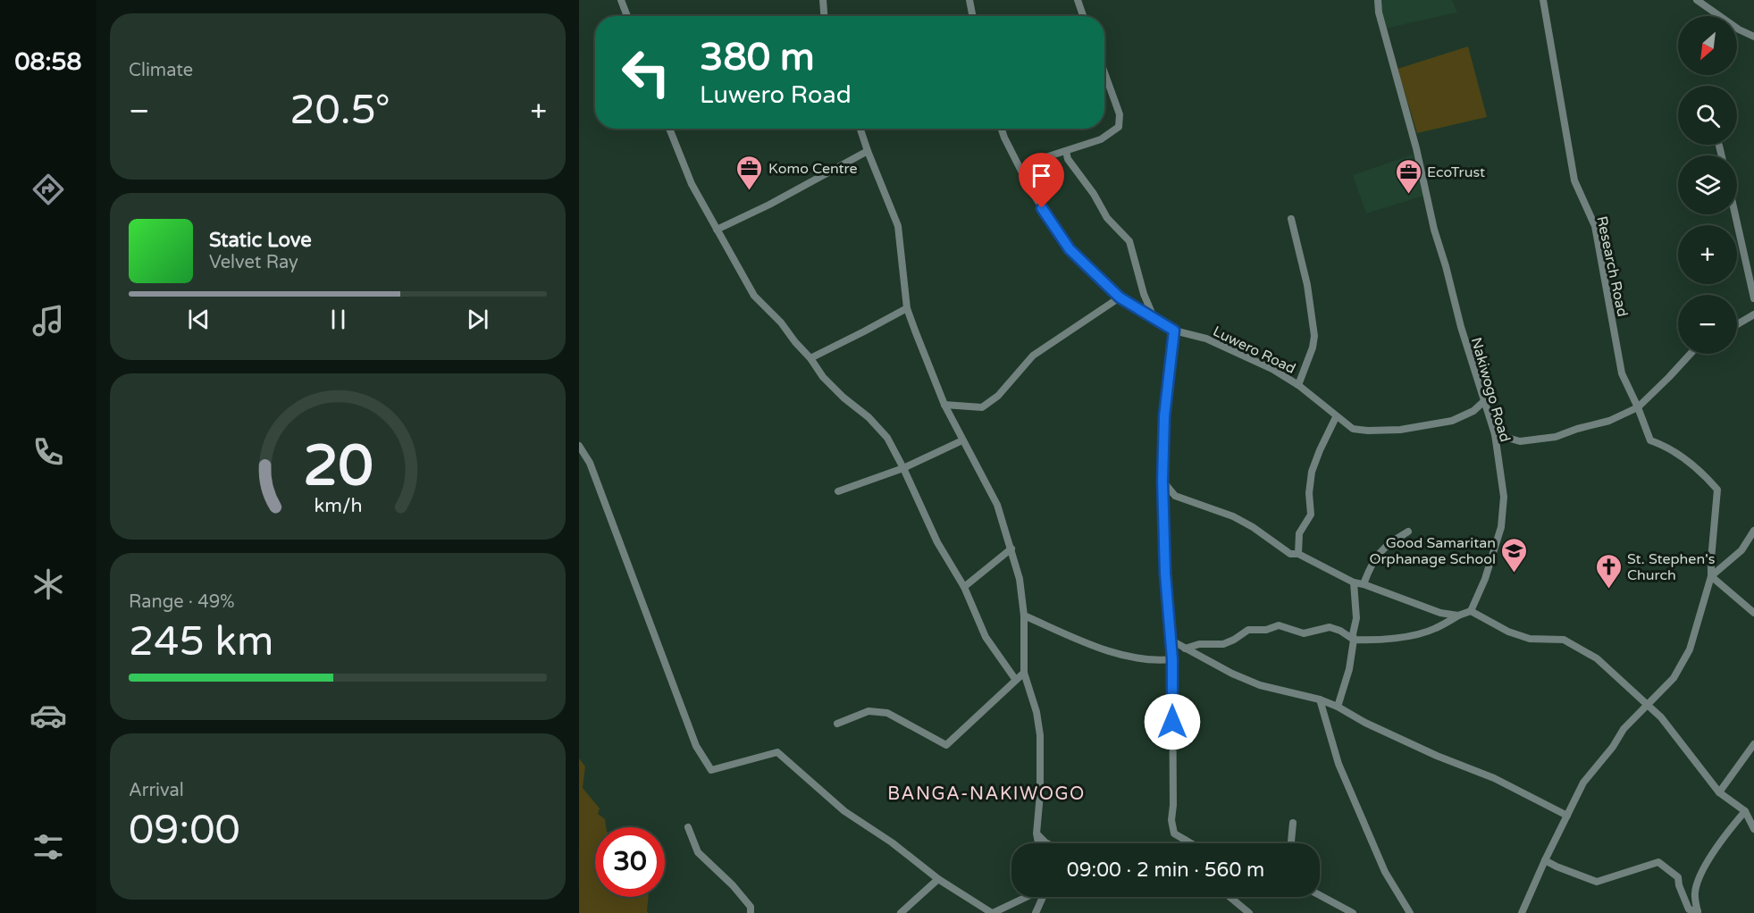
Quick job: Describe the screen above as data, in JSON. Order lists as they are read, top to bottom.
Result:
{
  "streets": {
    "street": ["Research Road", "Luwero Road", "Nakiwogo Road"]
  },
  "crossings": [
    ["Luwero Road", "Nakiwogo Road"]
  ],
  "districts": ["BANGA-NAKIWOGO"],
  "places": {
    "office": ["Komo Centre", "EcoTrust"],
    "school or university": ["Good Samaritan Orphanage School"],
    "church": ["St. Stephen's Church"]
  },
  "north": "bottom left",
  "page": {
    "tabs": "08:58",
    "tile": [
      "Climate",
      ["Range · 49%", "245 km"],
      ["Arrival", "09:00"]
    ],
    "map_buttons": ["+", "−"],
    "turn": ["380 m", "Luwero Road"],
    "heat": ["−", "20.5°", "+"],
    "song": ["Static Love", "Velvet Ray"],
    "limit": "30",
    "trip": "09:00 · 2 min · 560 m",
    "gauge": ["20", "km/h"]
  }
}
